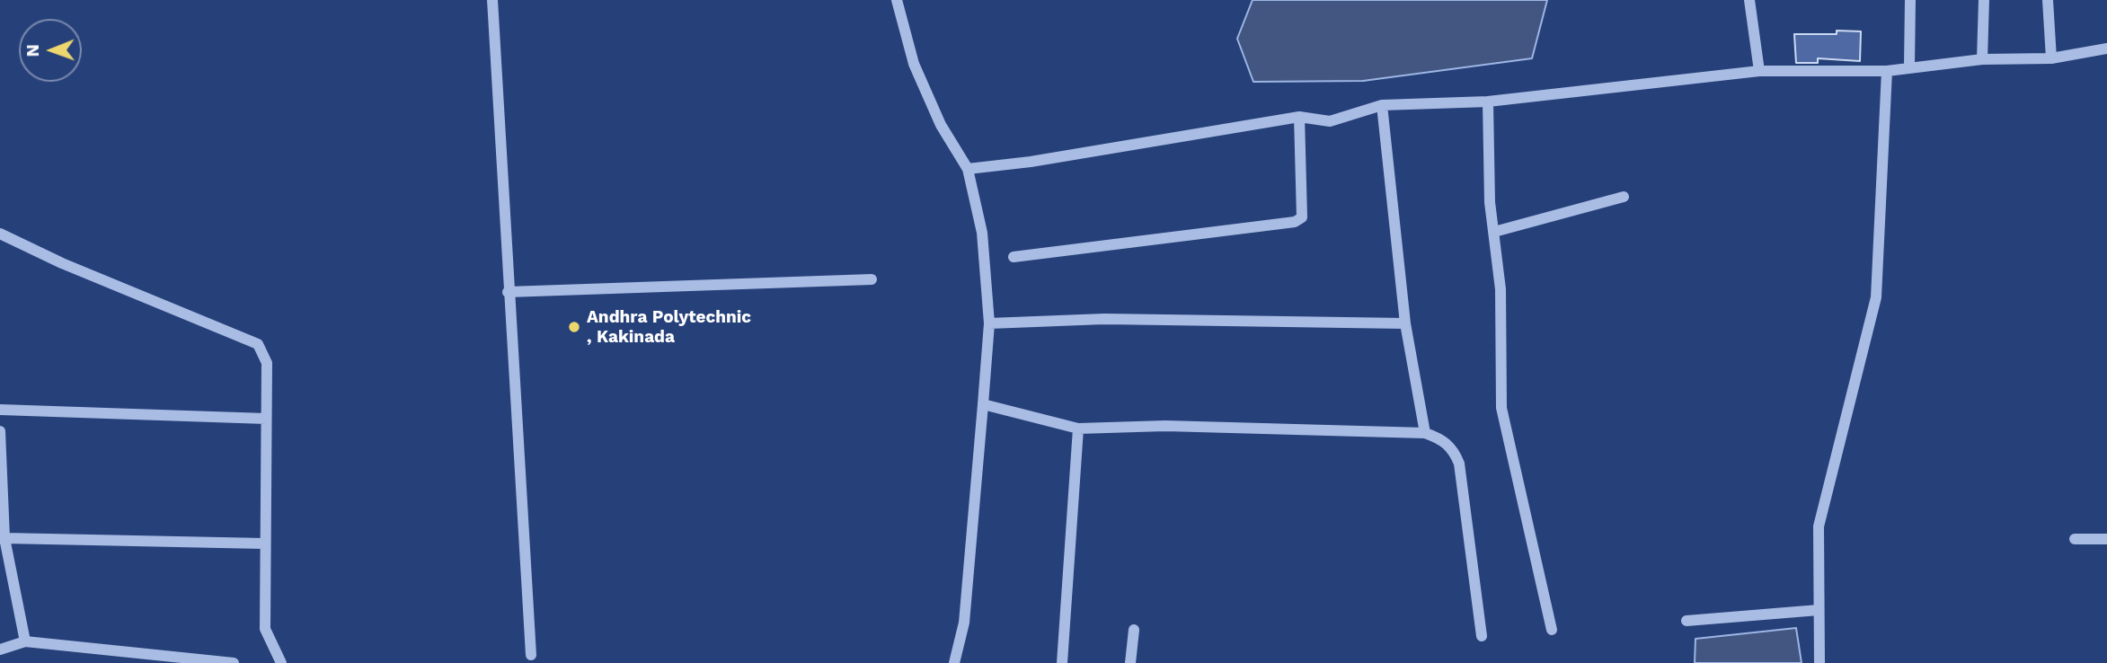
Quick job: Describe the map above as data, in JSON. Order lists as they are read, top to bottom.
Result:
{
  "places": ["Andhra Polytechnic , Kakinada"],
  "north": "left"
}
